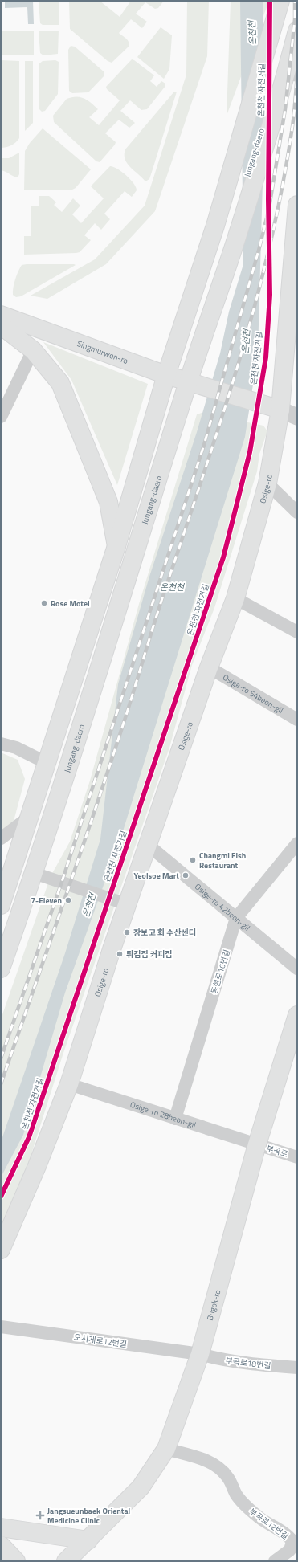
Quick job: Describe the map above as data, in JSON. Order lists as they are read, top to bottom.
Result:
{
  "streets": {
    "main road": [
      "Jungang-daero",
      "Singmurwon-ro",
      "Osige-ro",
      "Bugok-ro"
    ],
    "street": [
      "Osige-ro 54beon-gil",
      "Osige-ro 42beon-gil",
      "동현로16번길",
      "Osige-ro 28beon-gil",
      "부곡로",
      "오시게로12번길",
      "부곡로18번길",
      "부곡로12번길"
    ],
    "cycle path": ["온천천 자전거길"]
  },
  "crossings": [
    ["Jungang-daero", "Singmurwon-ro"],
    ["Singmurwon-ro", "Osige-ro"],
    ["Osige-ro", "Osige-ro 54beon-gil"],
    ["Osige-ro", "Osige-ro 42beon-gil"],
    ["Osige-ro", "Osige-ro 28beon-gil"],
    ["Osige-ro 42beon-gil", "동현로16번길"],
    ["동현로16번길", "Osige-ro 28beon-gil"],
    ["Osige-ro 28beon-gil", "부곡로"],
    ["Osige-ro 28beon-gil", "Bugok-ro"],
    ["부곡로", "Bugok-ro"],
    ["Bugok-ro", "오시게로12번길"],
    ["Bugok-ro", "부곡로18번길"],
    ["Bugok-ro", "부곡로12번길"],
    ["오시게로12번길", "부곡로18번길"]
  ],
  "water": ["온천천"],
  "places": {
    "other": [
      "Rose Motel",
      "Changmi Fish Restaurant",
      "Yeolsoe Mart",
      "7-Eleven",
      "장보고 회 수산센터",
      "튀김집 커피집"
    ],
    "health": ["Jangsueunbaek Oriental Medicine Clinic"]
  }
}
